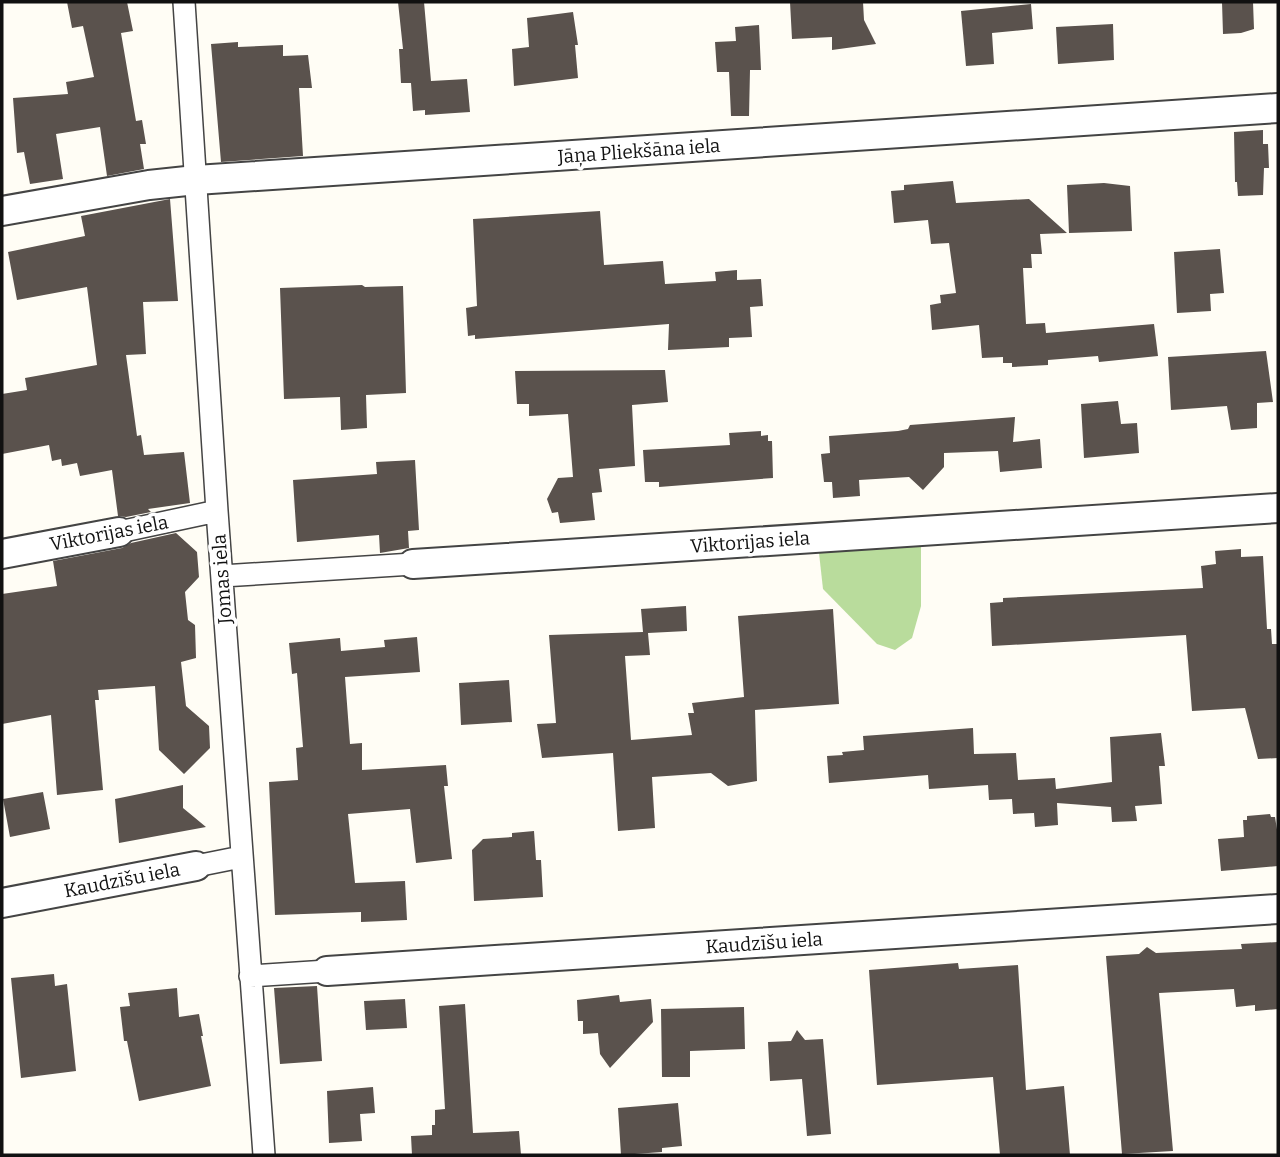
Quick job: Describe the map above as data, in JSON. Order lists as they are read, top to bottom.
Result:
{
  "streets": {
    "street": [
      "Jāņa Pliekšāna iela",
      "Viktorijas iela",
      "Jomas iela",
      "Kaudzīšu iela"
    ]
  },
  "crossings": [
    ["Jāņa Pliekšāna iela", "Jomas iela"],
    ["Viktorijas iela", "Jomas iela"],
    ["Jomas iela", "Kaudzīšu iela"]
  ]
}
